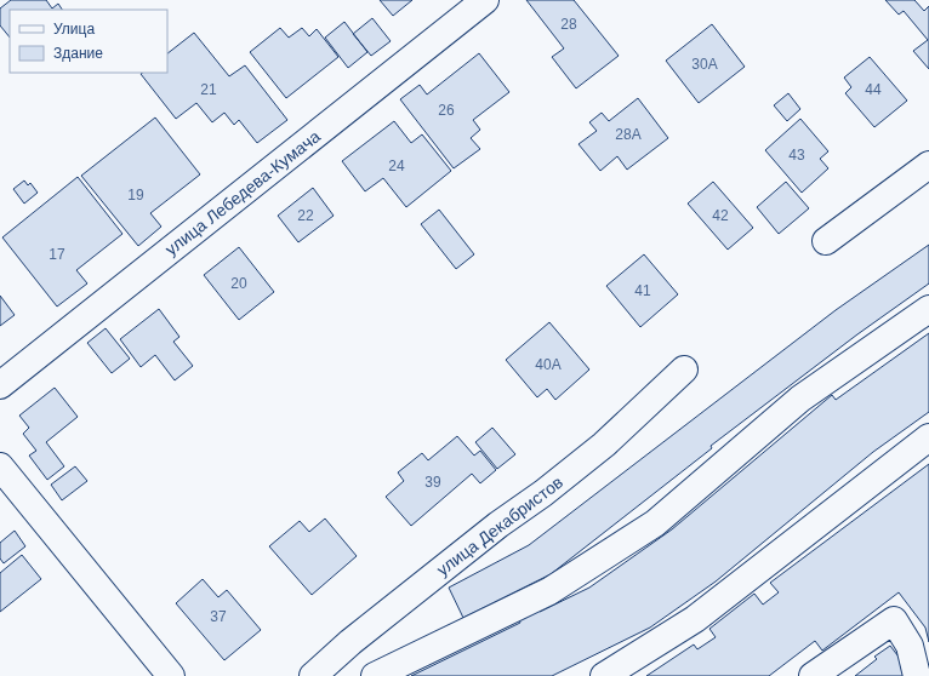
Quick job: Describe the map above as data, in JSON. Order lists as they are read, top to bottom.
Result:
{
  "streets": {
    "street": ["улица Лебедева-Кумача", "улица Декабристов"]
  },
  "house_numbers": [
    "28",
    "30А",
    "21",
    "44",
    "26",
    "28А",
    "43",
    "24",
    "19",
    "22",
    "42",
    "17",
    "20",
    "41",
    "40А",
    "39",
    "37"
  ],
  "legend": ["Улица", "Здание"]
}
